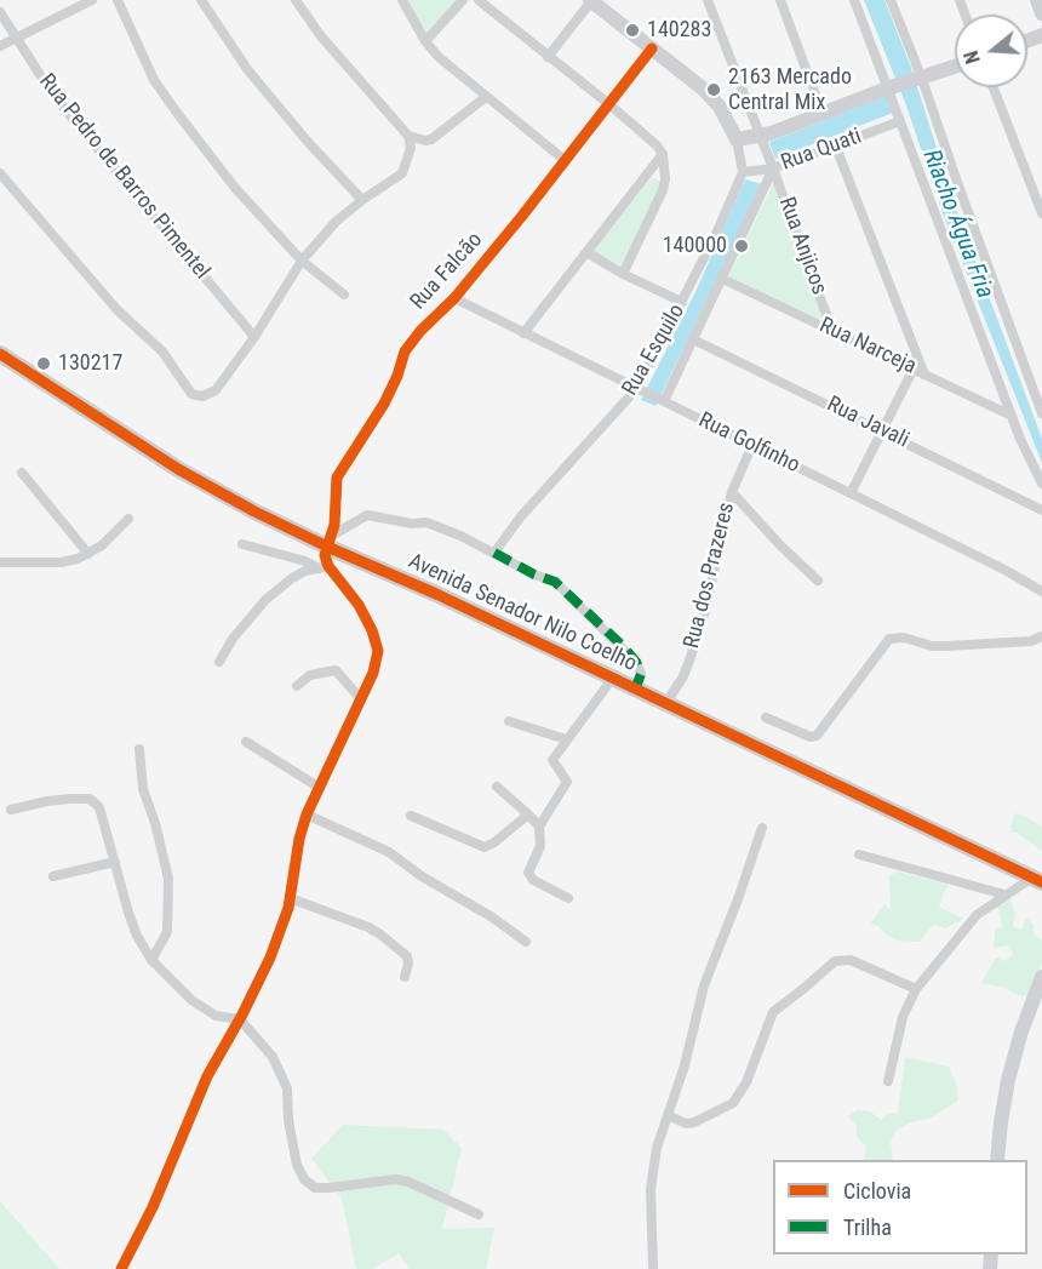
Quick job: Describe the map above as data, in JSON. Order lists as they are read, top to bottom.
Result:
{
  "streets": {
    "main road": ["Avenida Senador Nilo Coelho"],
    "street": [
      "Rua Quati",
      "Rua Pedro de Barros Pimentel",
      "Rua Anjicos",
      "Rua Falcão",
      "Rua Narceja",
      "Rua Esquilo",
      "Rua Javali",
      "Rua Golfinho",
      "Rua dos Prazeres"
    ]
  },
  "crossings": [
    ["Rua Quati", "Rua Anjicos"],
    ["Rua Quati", "Rua Esquilo"],
    ["Rua Anjicos", "Rua Narceja"],
    ["Rua Anjicos", "Rua Esquilo"],
    ["Rua Falcão", "Rua Golfinho"],
    ["Rua Falcão", "Avenida Senador Nilo Coelho"],
    ["Rua Narceja", "Rua Esquilo"],
    ["Rua Esquilo", "Rua Javali"],
    ["Rua Esquilo", "Rua Golfinho"],
    ["Rua Golfinho", "Rua dos Prazeres"],
    ["Rua dos Prazeres", "Avenida Senador Nilo Coelho"]
  ],
  "water": ["Riacho Água Fria"],
  "places": [
    "140283",
    "2163 Mercado Central Mix",
    "140000",
    "130217"
  ],
  "legend": ["Ciclovia", "Trilha"],
  "north": "left"
}
